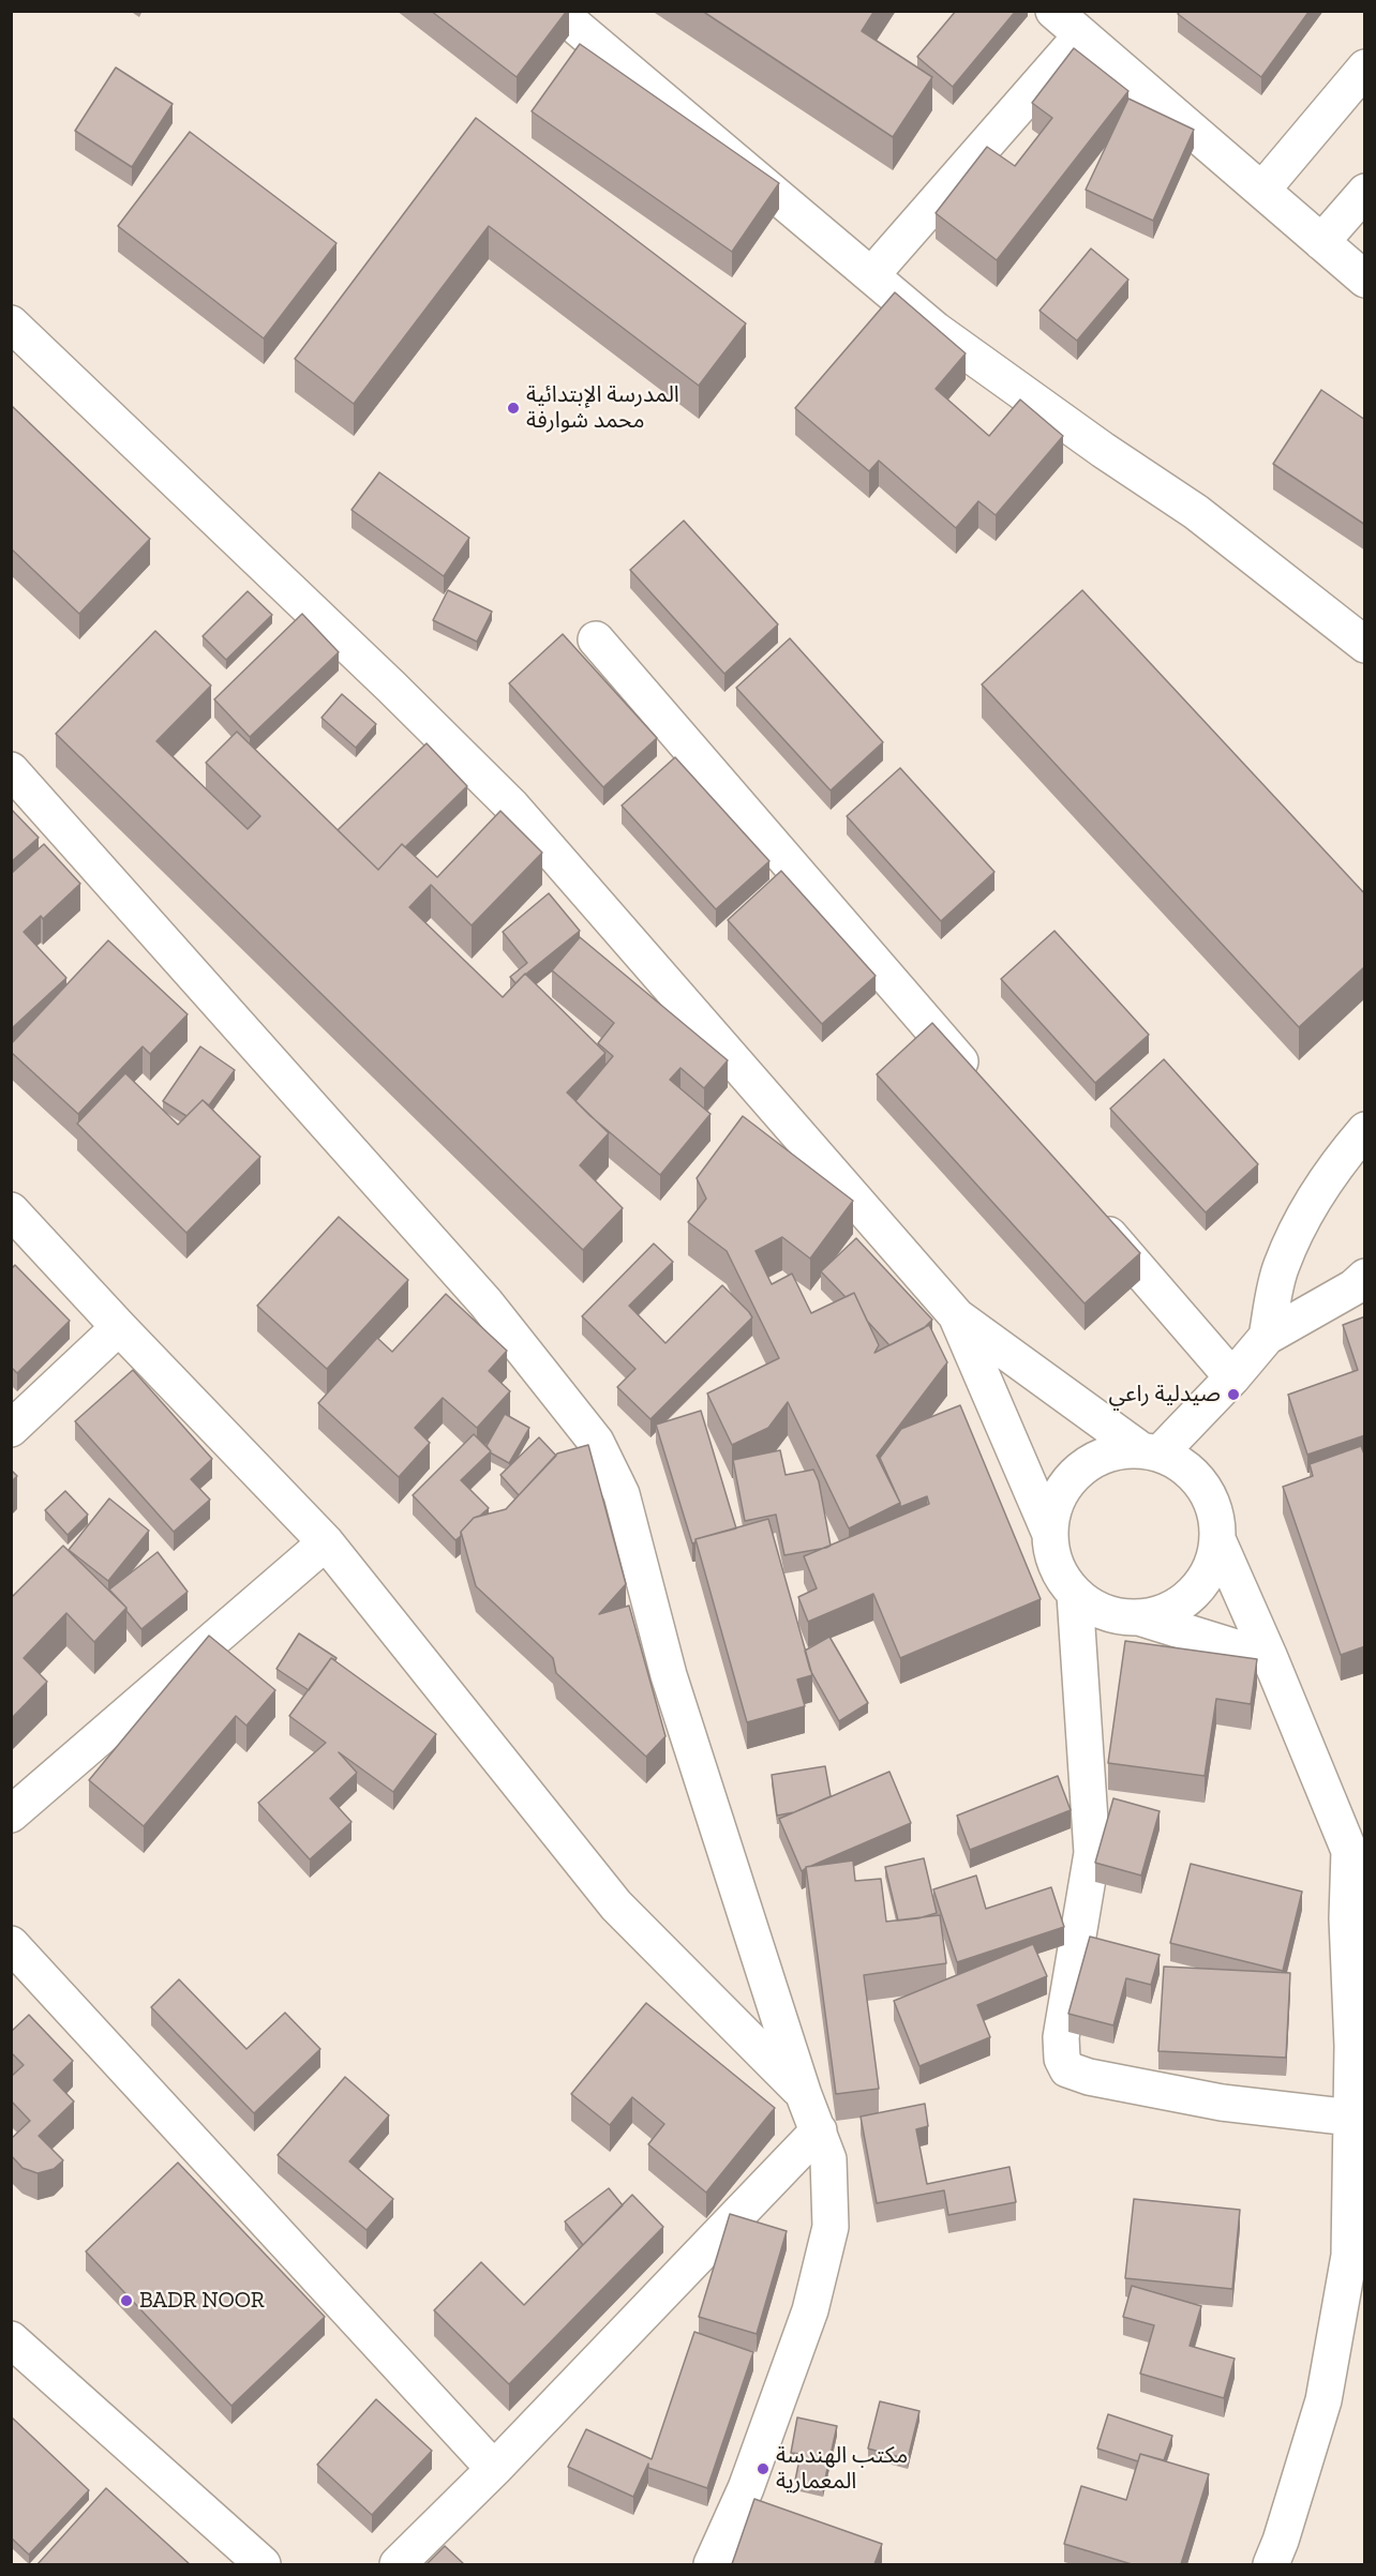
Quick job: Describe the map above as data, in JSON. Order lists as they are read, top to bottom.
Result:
{
  "places": [
    "المدرسة الإبتدائية محمد شوارفة",
    "صيدلية راعي",
    "BADR NOOR",
    "مكتب الهندسة المعمارية"
  ]
}
